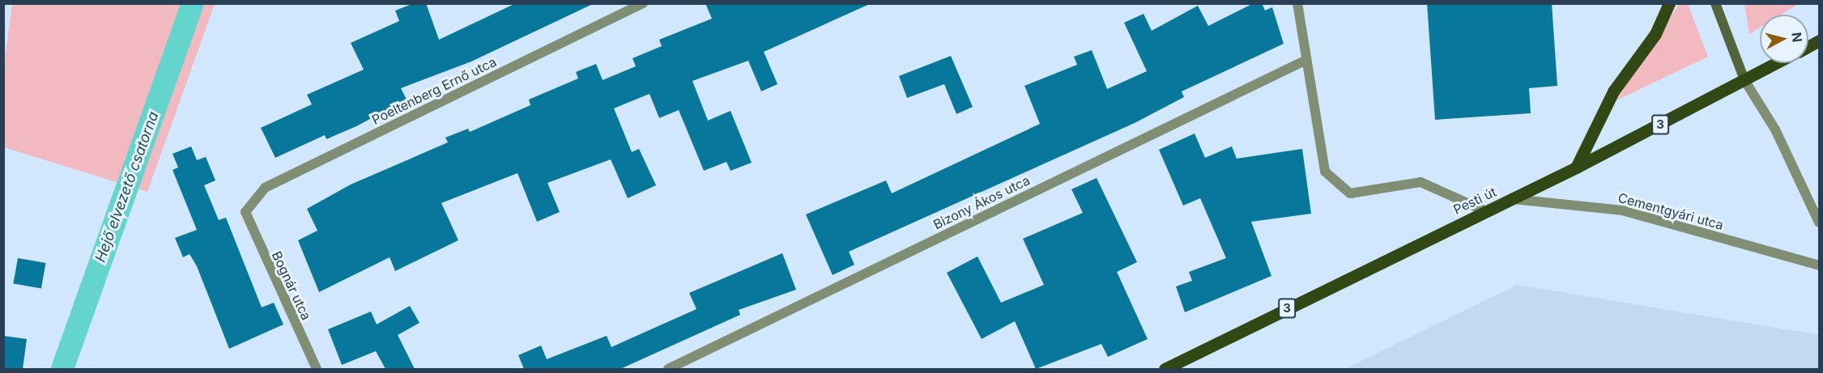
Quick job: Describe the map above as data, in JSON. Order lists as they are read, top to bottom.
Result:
{
  "streets": {
    "main road": ["3", "Pesti út"],
    "street": [
      "Poeltenberg Ernő utca",
      "Bizony Ákos utca",
      "Cementgyári utca",
      "Bognár utca"
    ]
  },
  "crossings": [
    ["Poeltenberg Ernő utca", "Bognár utca"],
    ["Pesti út", "Cementgyári utca"]
  ],
  "water": ["Hejő elvezető csatorna"],
  "north": "right"
}
